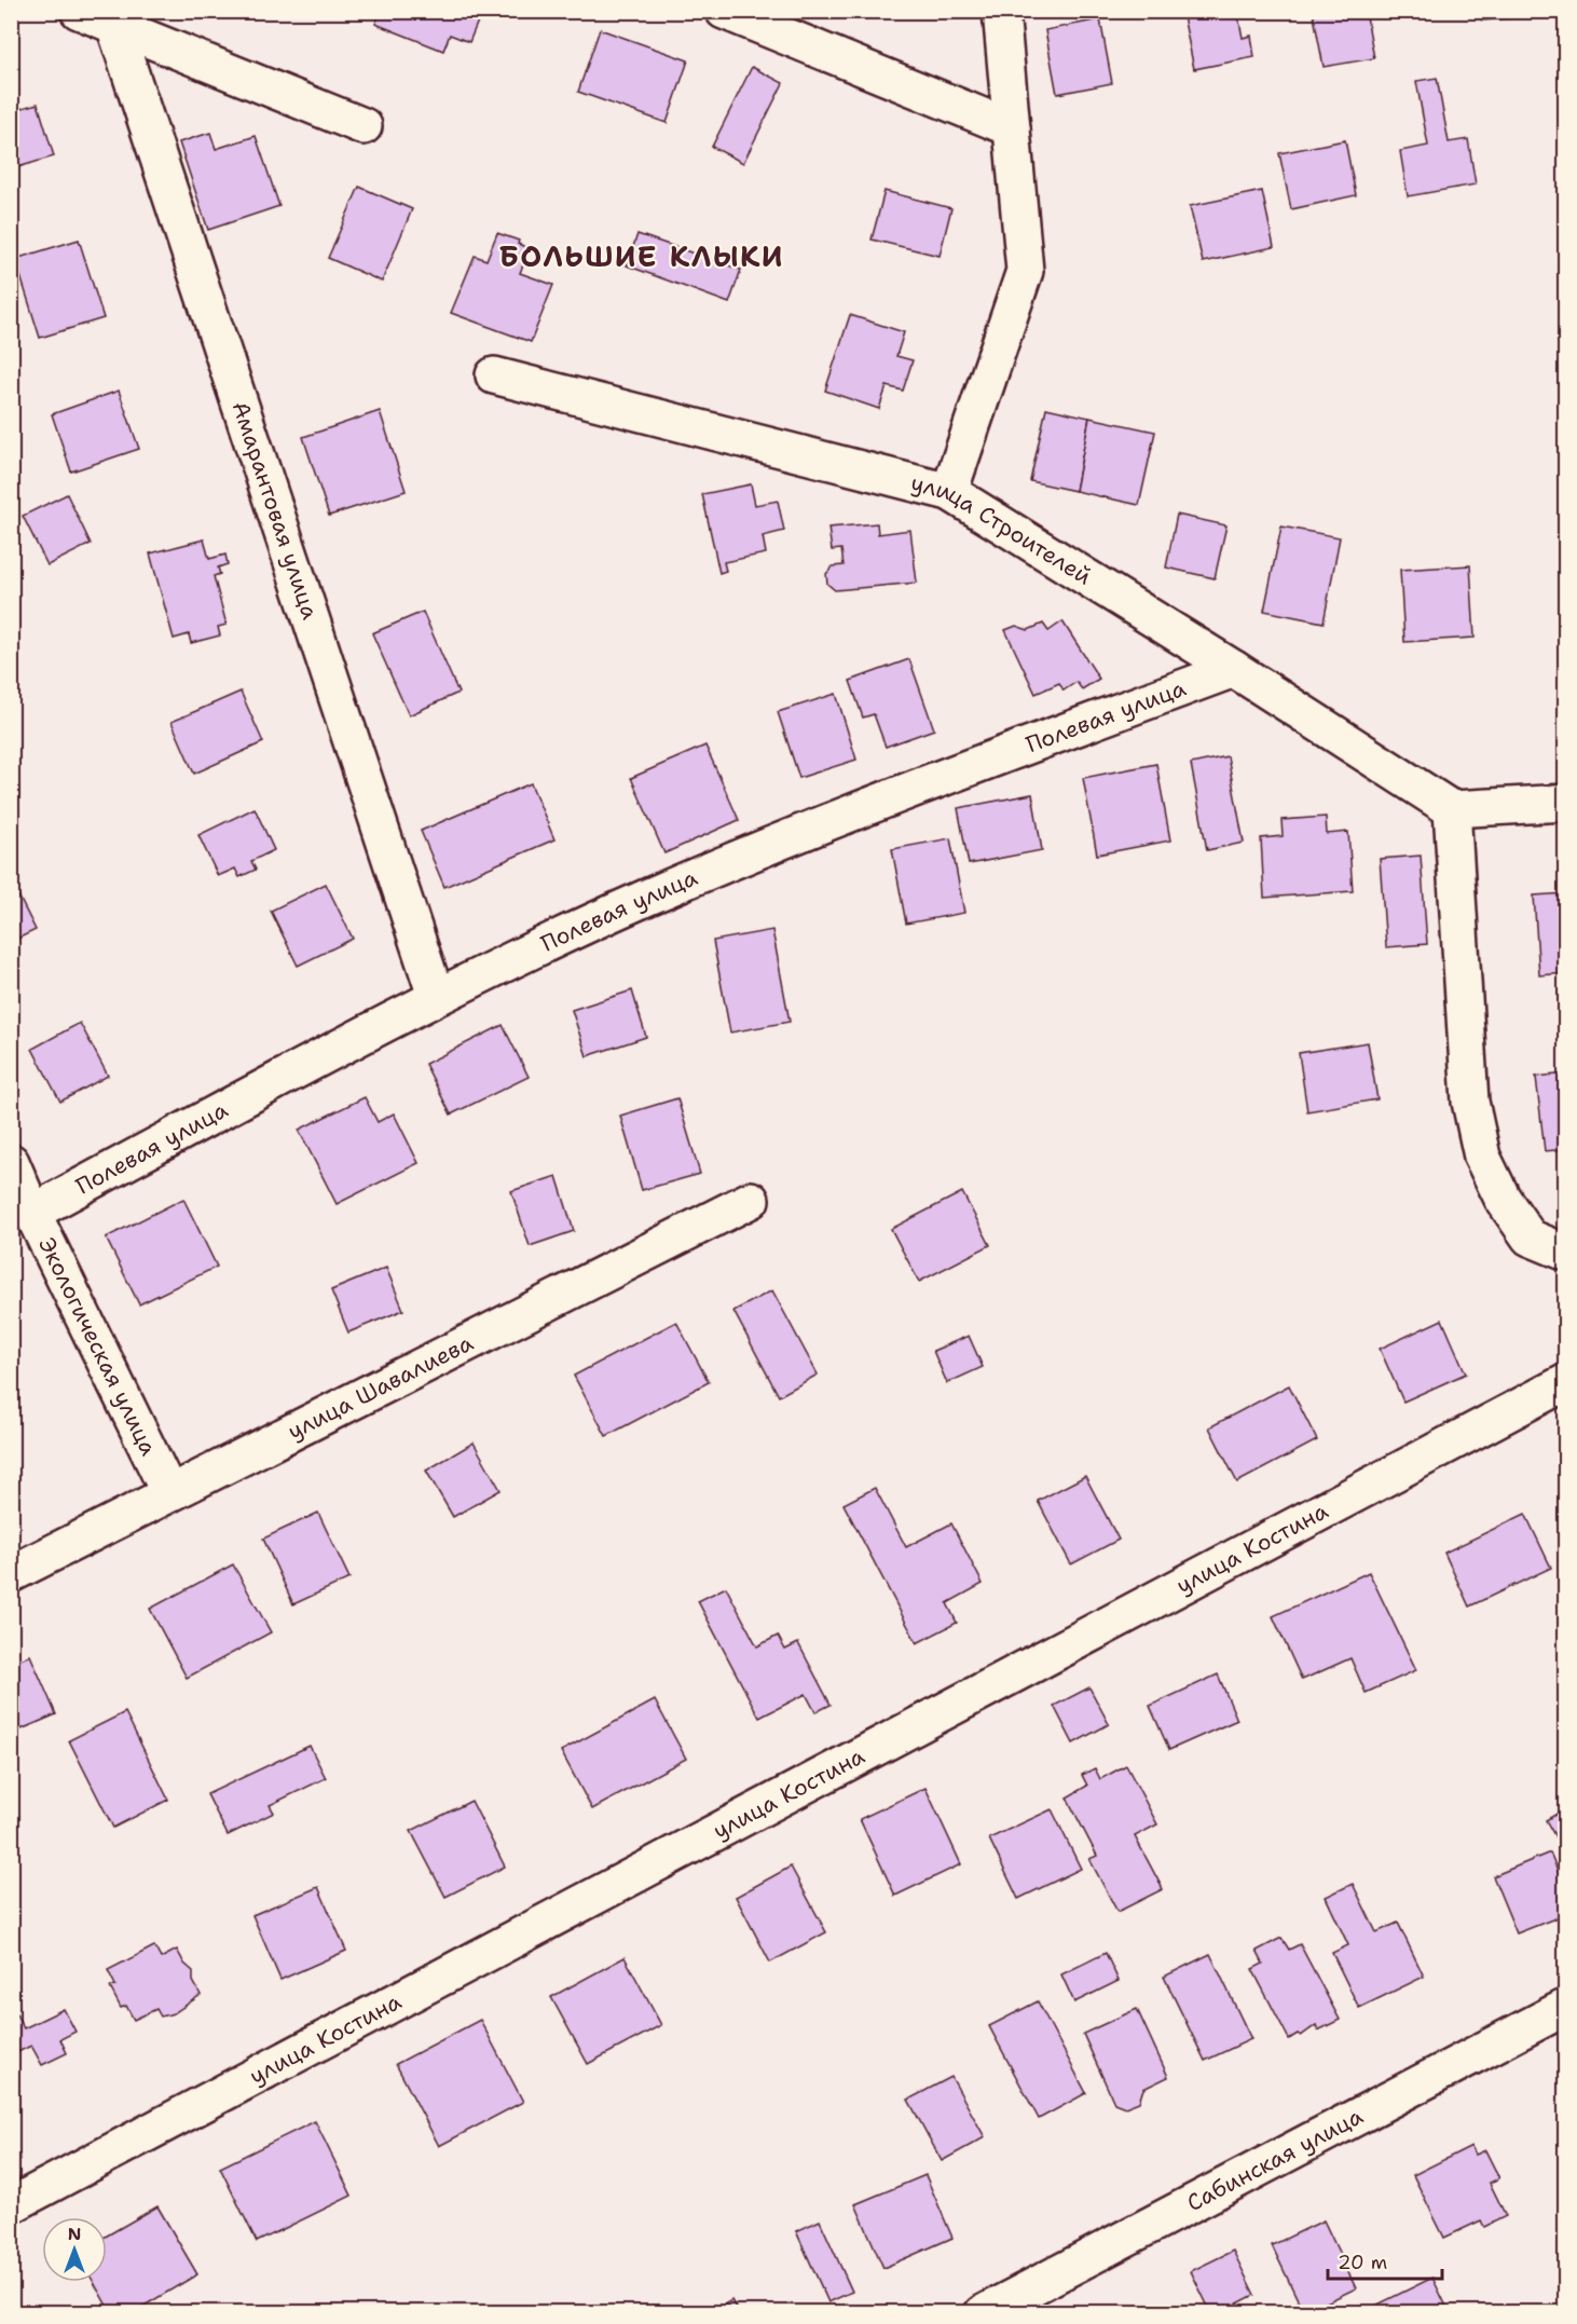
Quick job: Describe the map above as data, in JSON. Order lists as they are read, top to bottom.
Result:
{
  "streets": {
    "street": [
      "Амарантовая улица",
      "улица Строителей",
      "Полевая улица",
      "Экологическая улица",
      "улица Шавалиева",
      "улица Костина",
      "Сабинская улица"
    ]
  },
  "crossings": [
    ["Амарантовая улица", "Полевая улица"],
    ["улица Строителей", "Полевая улица"],
    ["Полевая улица", "Экологическая улица"],
    ["Экологическая улица", "улица Шавалиева"]
  ],
  "districts": ["БОЛЬШИЕ КЛЫКИ"],
  "scale_bar": "20 m",
  "north": "top"
}
